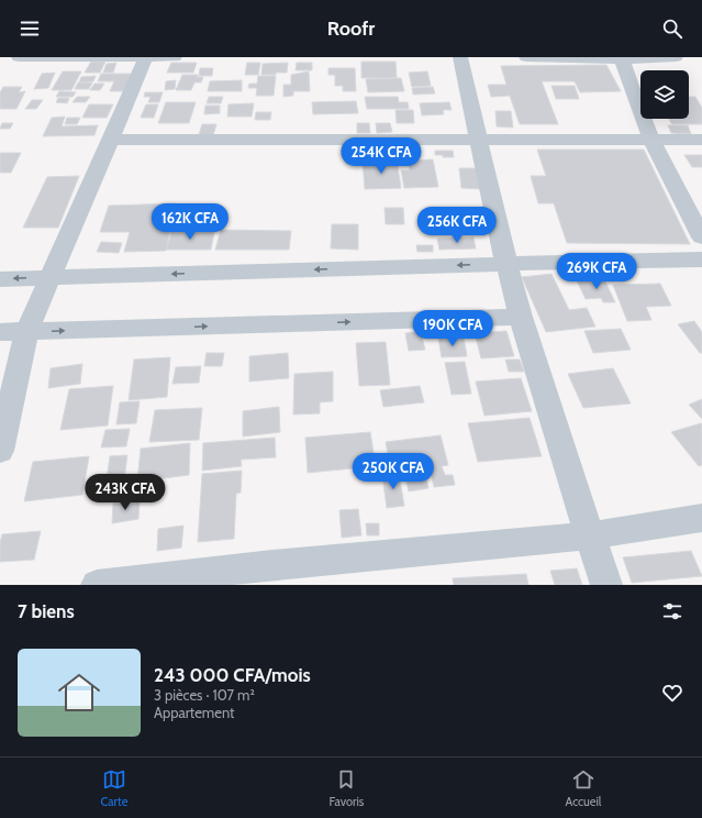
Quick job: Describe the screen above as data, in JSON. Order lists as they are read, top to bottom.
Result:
{
  "page": {
    "header": "Roofr",
    "price": [
      "254K CFA",
      "162K CFA",
      "256K CFA",
      "269K CFA",
      "190K CFA",
      "250K CFA",
      "243K CFA"
    ],
    "heading": "7 biens",
    "list": [
      {
        "name": "243 000 CFA/mois",
        "note": "3 pièces · 107 m² · Appartement"
      }
    ],
    "tabs": ["Carte", "Favoris", "Accueil"]
  }
}
